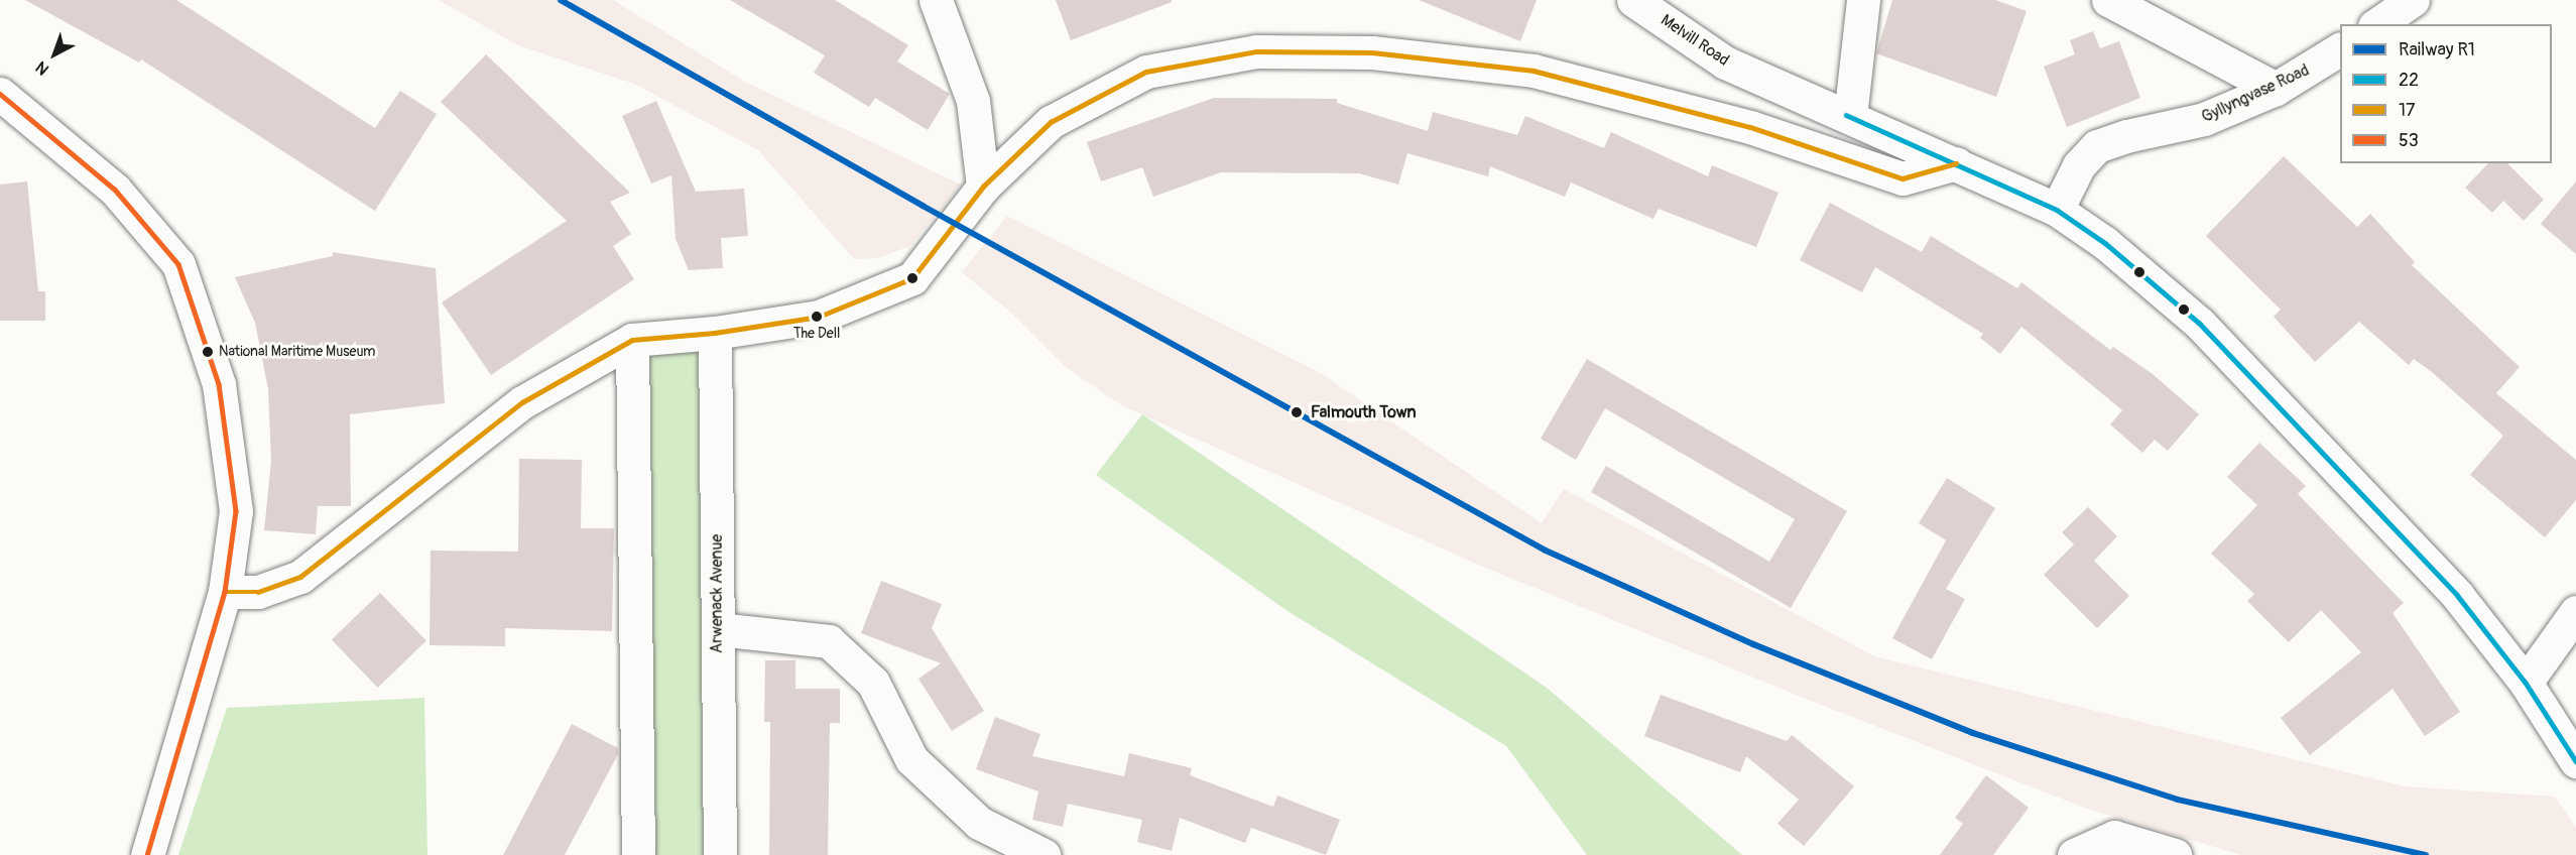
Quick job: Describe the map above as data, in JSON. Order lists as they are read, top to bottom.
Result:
{
  "streets": {
    "street": ["Melvill Road", "Gyllyngvase Road", "Arwenack Avenue"]
  },
  "crossings": [
    ["Melvill Road", "Gyllyngvase Road"]
  ],
  "places": ["The Dell", "National Maritime Museum", "Falmouth Town"],
  "lines": [
    "rail line R1",
    "transit line 17",
    "transit line 53",
    "transit line 22"
  ],
  "legend": [
    "Railway R1",
    "22",
    "17",
    "53"
  ],
  "north": "bottom left"
}
